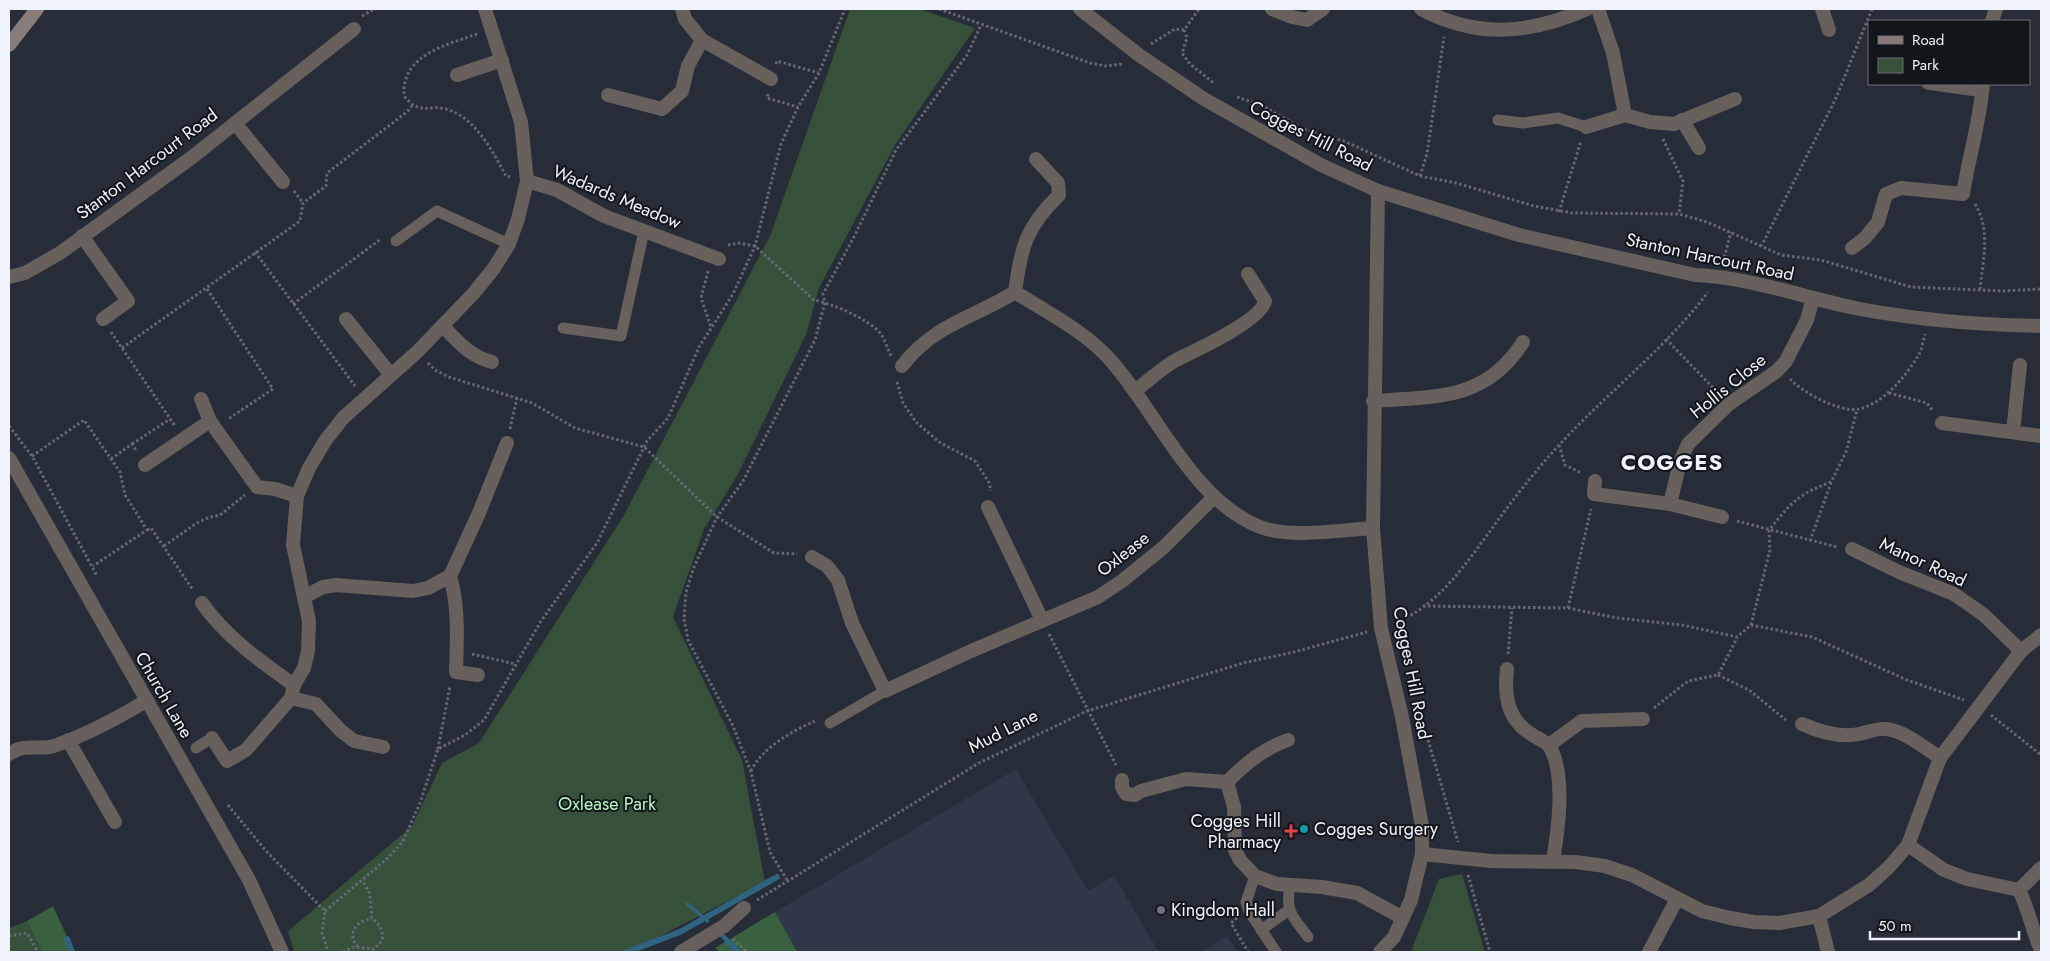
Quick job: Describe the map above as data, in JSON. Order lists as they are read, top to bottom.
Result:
{
  "streets": {
    "street": [
      "Cogges Hill Road",
      "Stanton Harcourt Road",
      "Wadards Meadow",
      "Hollis Close",
      "Oxlease",
      "Manor Road",
      "Church Lane"
    ],
    "path": ["Mud Lane"]
  },
  "crossings": [
    ["Cogges Hill Road", "Stanton Harcourt Road"],
    ["Cogges Hill Road", "Mud Lane"],
    ["Stanton Harcourt Road", "Hollis Close"],
    ["Stanton Harcourt Road", "Mud Lane"]
  ],
  "districts": ["COGGES"],
  "parks": ["Oxlease Park"],
  "places": {
    "other": ["Cogges Surgery", "Kingdom Hall"],
    "health": ["Cogges Hill Pharmacy"]
  },
  "legend": ["Road", "Park"],
  "scale_bar": "50 m"
}
